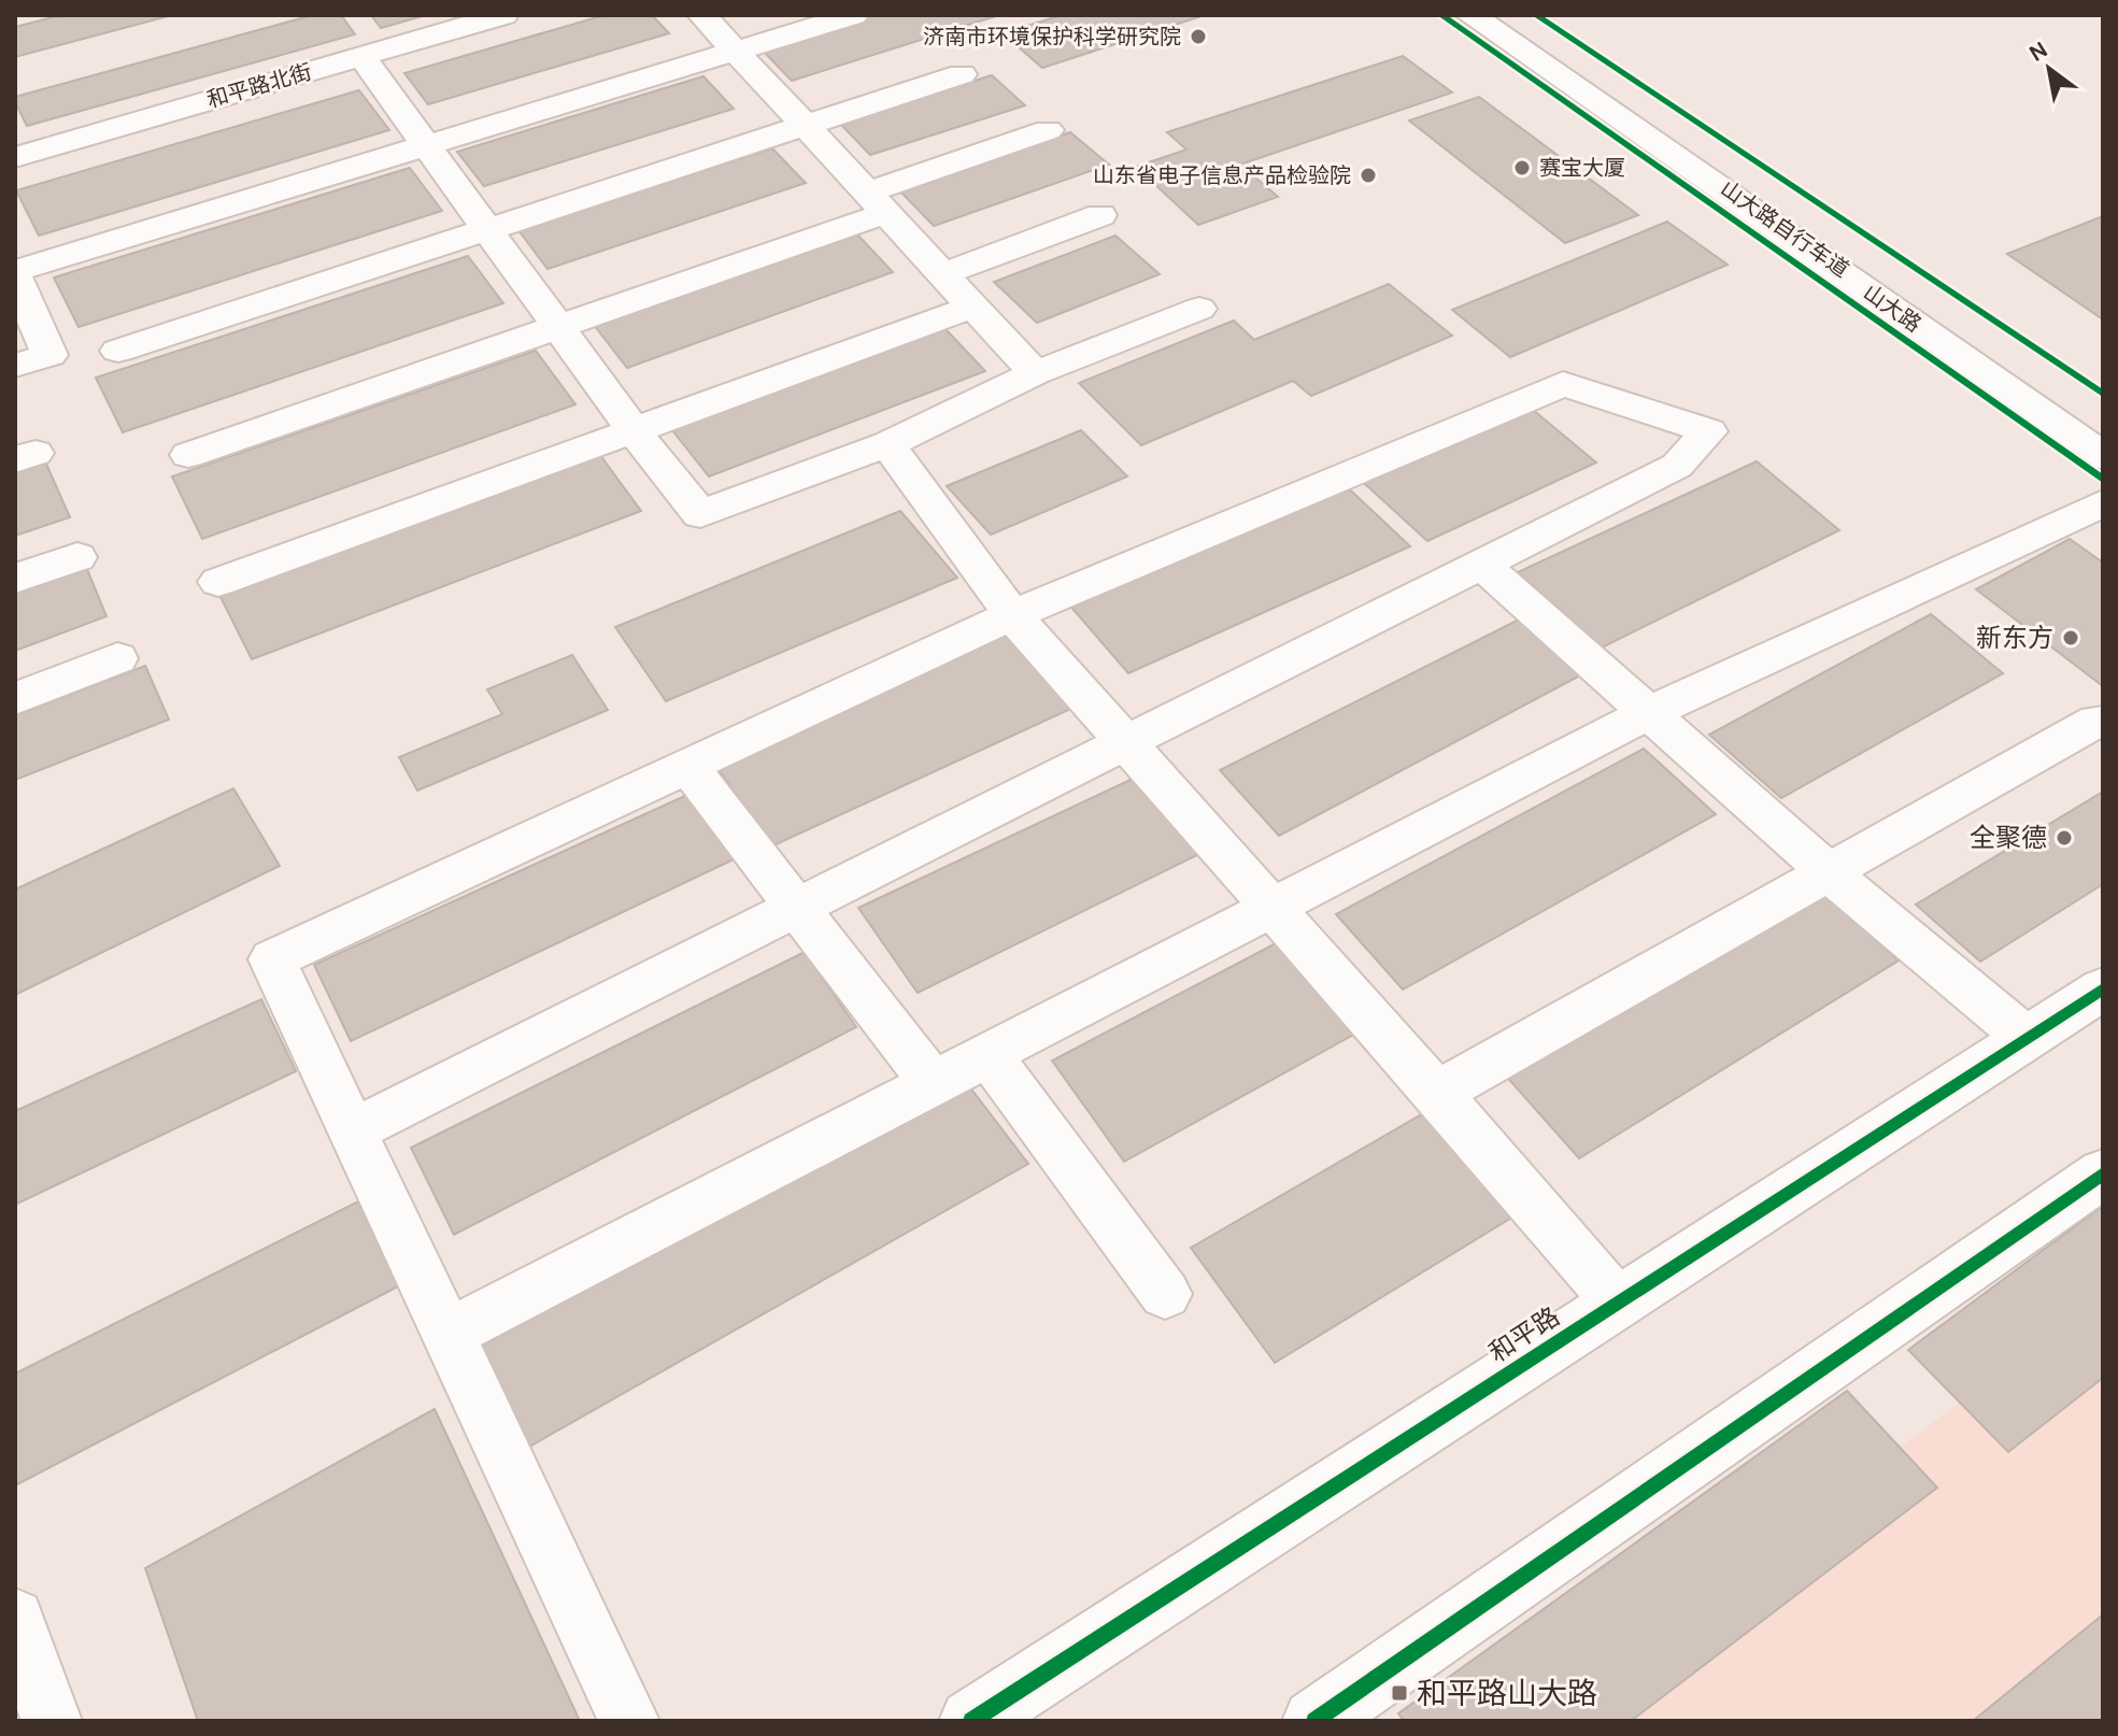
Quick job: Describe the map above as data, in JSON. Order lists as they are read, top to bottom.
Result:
{
  "streets": {
    "main road": ["山大路", "和平路"],
    "street": ["和平路北街"],
    "cycle path": ["山大路自行车道"]
  },
  "places": {
    "other": [
      "济南市环境保护科学研究院",
      "赛宝大厦",
      "山东省电子信息产品检验院",
      "新东方",
      "全聚德"
    ],
    "transit": ["和平路山大路"]
  },
  "north": "top left"
}
